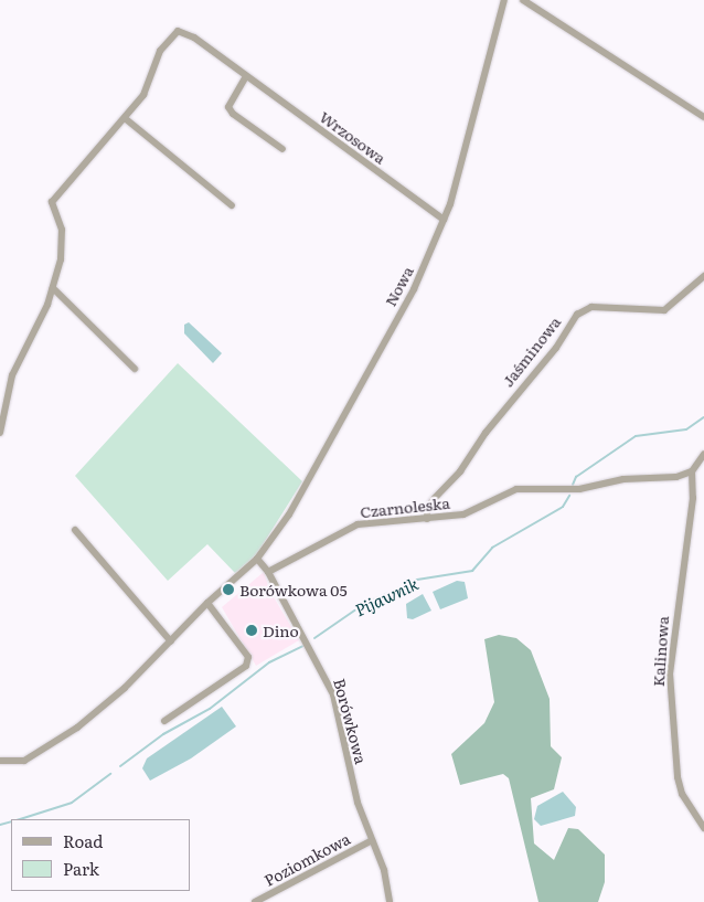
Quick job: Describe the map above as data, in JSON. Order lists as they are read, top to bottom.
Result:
{
  "streets": {
    "street": [
      "Wrzosowa",
      "Nowa",
      "Jaśminowa",
      "Czarnoleska",
      "Kalinowa",
      "Borówkowa",
      "Poziomkowa"
    ]
  },
  "crossings": [
    ["Wrzosowa", "Nowa"],
    ["Nowa", "Borówkowa"],
    ["Jaśminowa", "Czarnoleska"],
    ["Czarnoleska", "Kalinowa"],
    ["Czarnoleska", "Borówkowa"],
    ["Borówkowa", "Poziomkowa"]
  ],
  "water": ["Pijawnik"],
  "places": ["Borówkowa 05", "Dino"],
  "legend": ["Road", "Park"]
}
